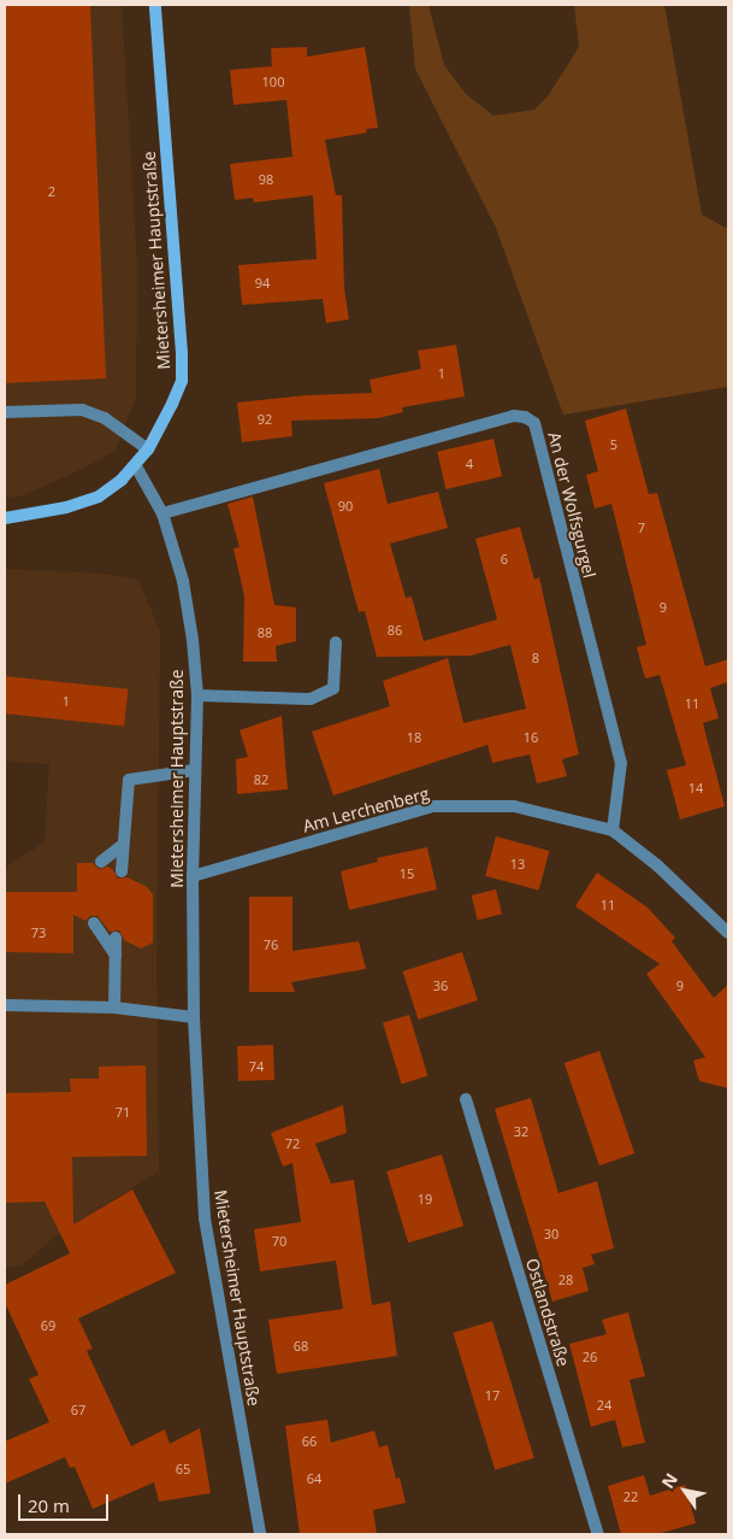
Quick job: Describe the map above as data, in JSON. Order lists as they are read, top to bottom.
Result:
{
  "streets": {
    "street": [
      "Mietersheimer Hauptstraße",
      "An der Wolfsgurgel",
      "Am Lerchenberg",
      "Ostlandstraße"
    ]
  },
  "crossings": [
    ["Mietersheimer Hauptstraße", "An der Wolfsgurgel"],
    ["Mietersheimer Hauptstraße", "Am Lerchenberg"],
    ["An der Wolfsgurgel", "Am Lerchenberg"]
  ],
  "house_numbers": [
    "100",
    "98",
    "2",
    "94",
    "1",
    "92",
    "5",
    "4",
    "90",
    "7",
    "6",
    "9",
    "86",
    "88",
    "8",
    "1",
    "11",
    "18",
    "16",
    "82",
    "14",
    "13",
    "15",
    "11",
    "73",
    "76",
    "36",
    "9",
    "74",
    "71",
    "32",
    "72",
    "19",
    "30",
    "70",
    "28",
    "69",
    "68",
    "26",
    "17",
    "24",
    "67",
    "66",
    "65",
    "64",
    "22"
  ],
  "scale_bar": "20 m",
  "north": "top left"
}
